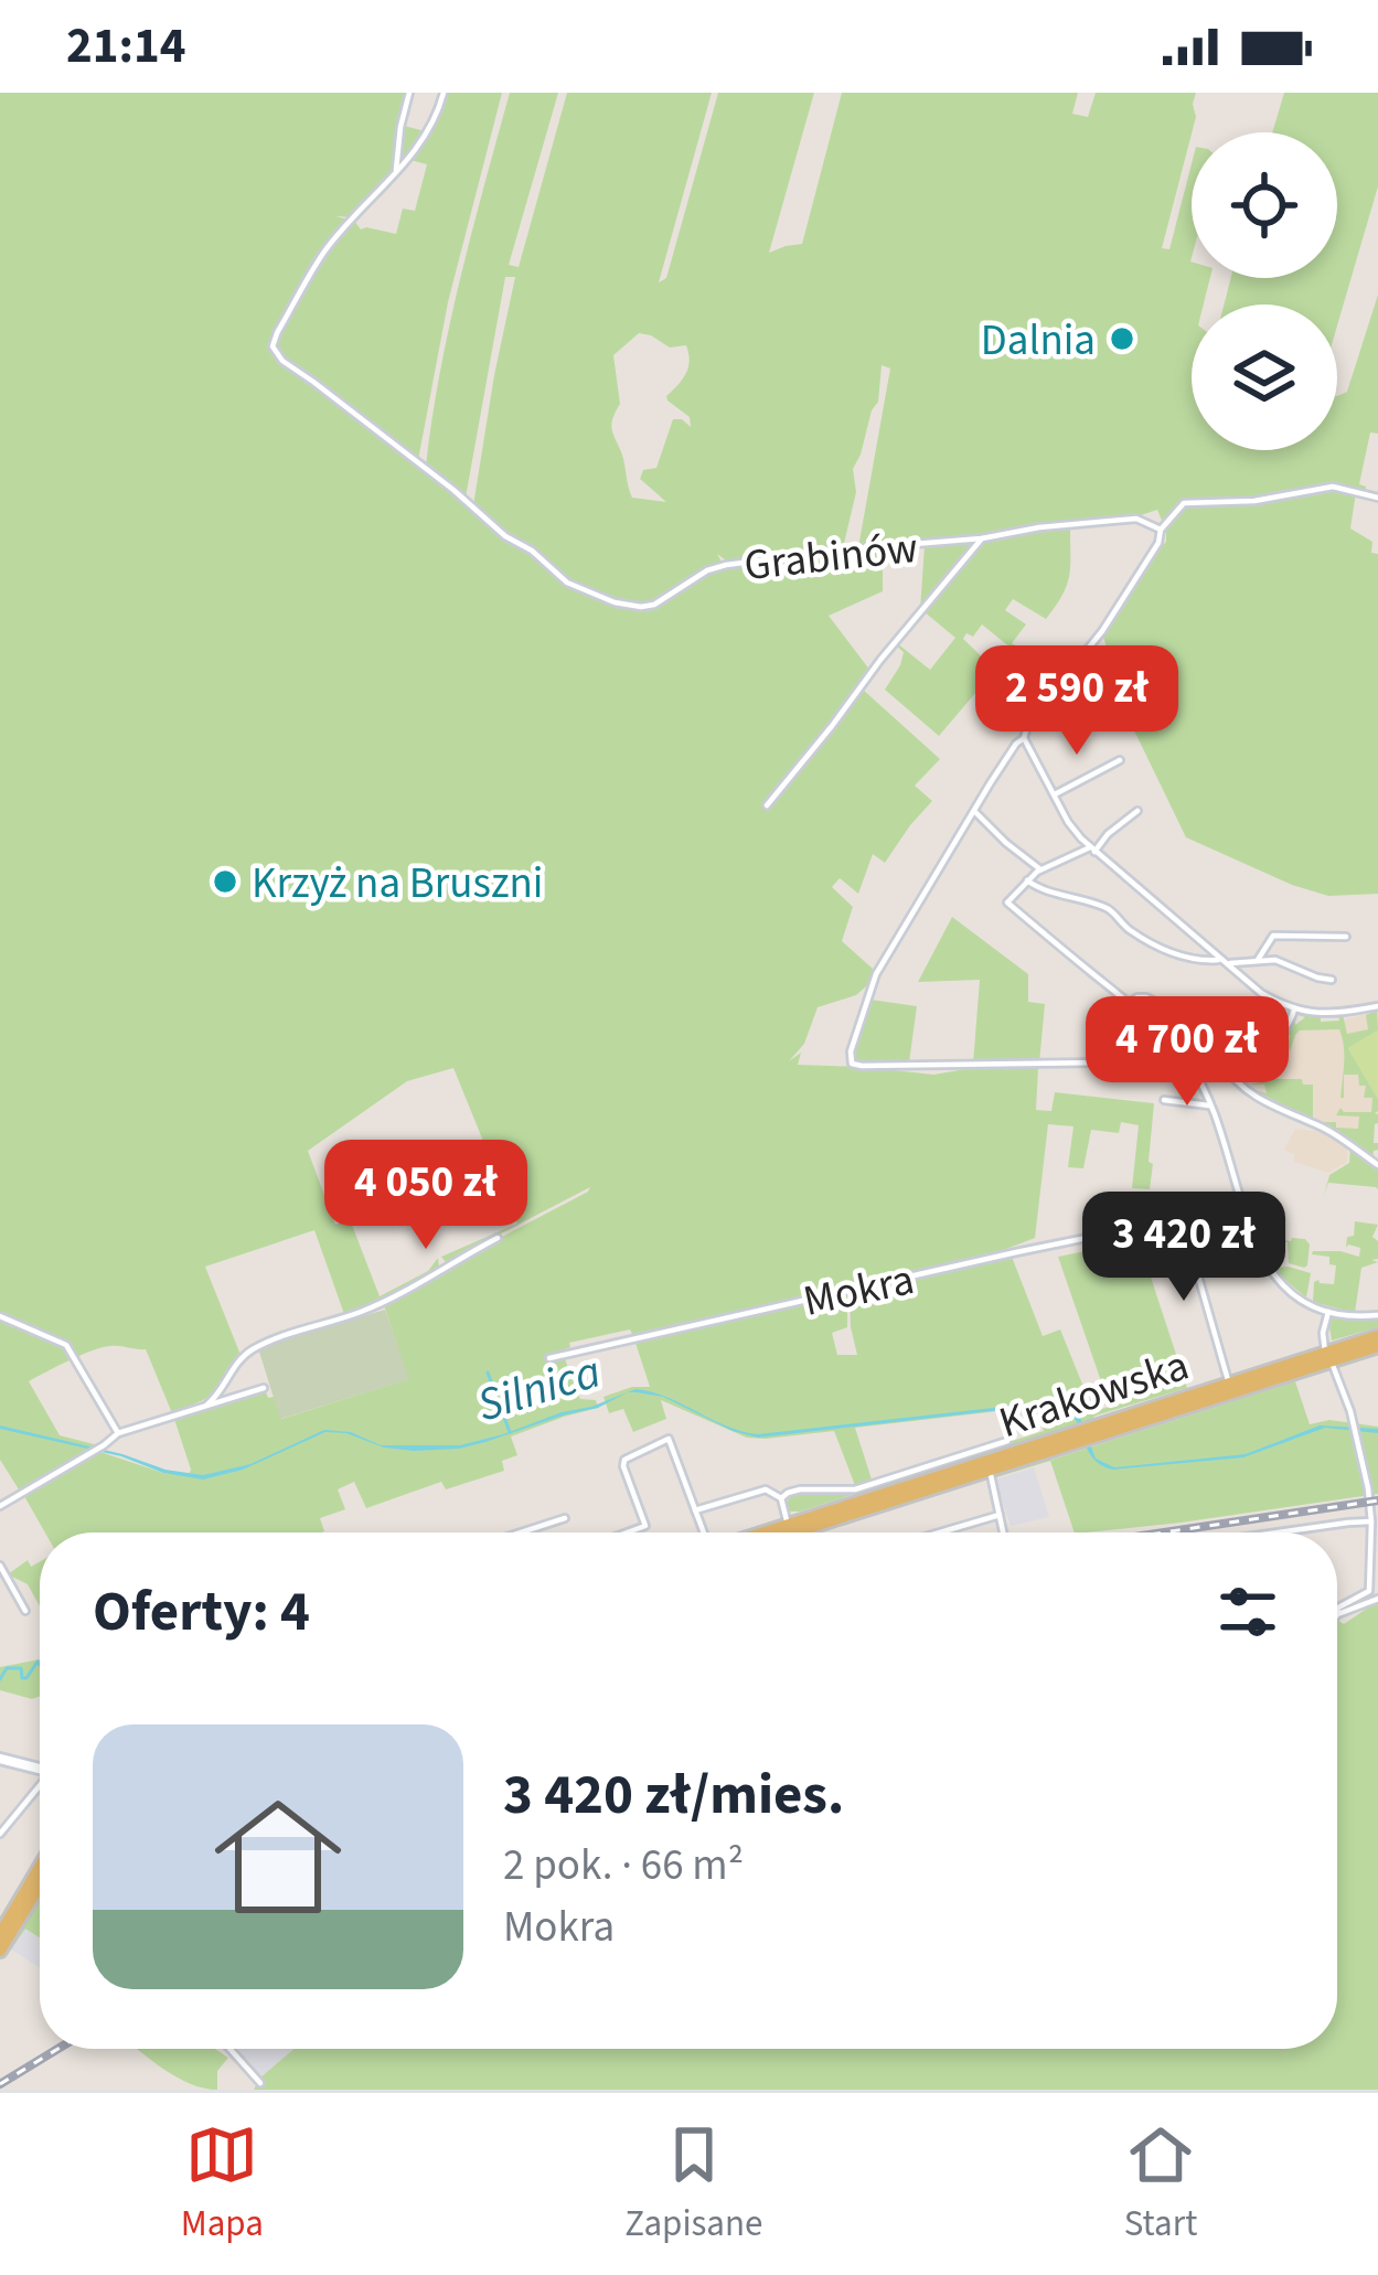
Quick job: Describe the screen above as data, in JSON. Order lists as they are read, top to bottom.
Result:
{
  "streets": {
    "main road": ["Krakowska"],
    "street": ["Grabinów", "Mokra"]
  },
  "water": ["Silnica"],
  "places": ["Dalnia", "Krzyż na Bruszni"],
  "page": {
    "status": "21:14",
    "price": [
      "2 590 zł",
      "4 700 zł",
      "4 050 zł",
      "3 420 zł"
    ],
    "heading": "Oferty: 4",
    "list": [
      {
        "name": "3 420 zł/mies.",
        "note": "2 pok. · 66 m² · Mokra"
      }
    ],
    "tabs": ["Mapa", "Zapisane", "Start"]
  }
}
